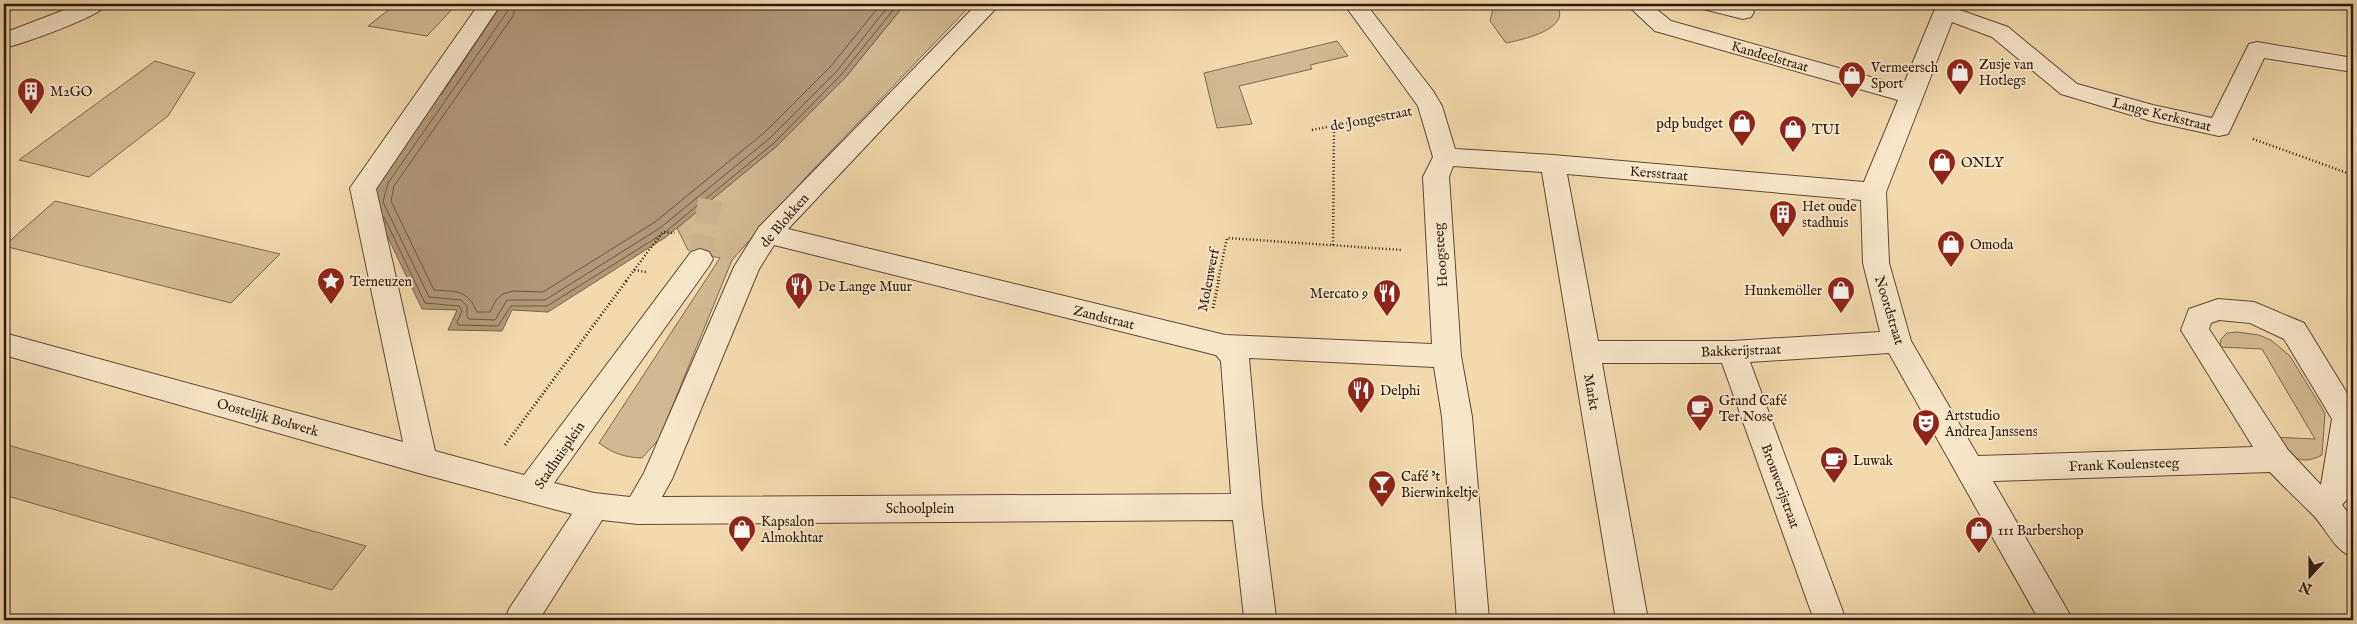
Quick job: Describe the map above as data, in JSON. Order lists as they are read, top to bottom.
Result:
{
  "streets": {
    "street": [
      "Kandeelstraat",
      "Lange Kerkstraat",
      "de Jongestraat",
      "Kersstraat",
      "de Blokken",
      "Hoogsteeg",
      "Noordstraat",
      "Zandstraat",
      "Bakkerijstraat",
      "Markt",
      "Oostelijk Bolwerk",
      "Stadhuisplein",
      "Frank Koulensteeg",
      "Brouwerijstraat",
      "Schoolplein"
    ],
    "path": ["Molenwerf"]
  },
  "crossings": [
    ["Kandeelstraat", "Noordstraat"],
    ["Lange Kerkstraat", "Noordstraat"],
    ["de Jongestraat", "Kersstraat"],
    ["de Jongestraat", "Hoogsteeg"],
    ["Kersstraat", "Hoogsteeg"],
    ["Kersstraat", "Noordstraat"],
    ["Kersstraat", "Markt"],
    ["de Blokken", "Zandstraat"],
    ["de Blokken", "Schoolplein"],
    ["Hoogsteeg", "Molenwerf"],
    ["Hoogsteeg", "Zandstraat"],
    ["Molenwerf", "Zandstraat"],
    ["Noordstraat", "Bakkerijstraat"],
    ["Noordstraat", "Frank Koulensteeg"],
    ["Bakkerijstraat", "Markt"],
    ["Bakkerijstraat", "Brouwerijstraat"],
    ["Oostelijk Bolwerk", "Stadhuisplein"],
    ["Stadhuisplein", "Schoolplein"]
  ],
  "places": {
    "shop": [
      "Zusje van Hotlegs",
      "Vermeersch Sport",
      "pdp budget",
      "TUI",
      "ONLY",
      "Omoda",
      "Hunkemöller",
      "Kapsalon Almokhtar",
      "111 Barbershop"
    ],
    "building": ["M2GO", "Het oude stadhuis"],
    "place": ["Terneuzen"],
    "restaurant": ["De Lange Muur", "Mercato 9", "Delphi"],
    "cafe": ["Grand Café Ter Nose", "Luwak"],
    "theatre": ["Artstudio Andrea Janssens"],
    "bar": ["Café 't Bierwinkeltje"]
  },
  "north": "bottom"
}
